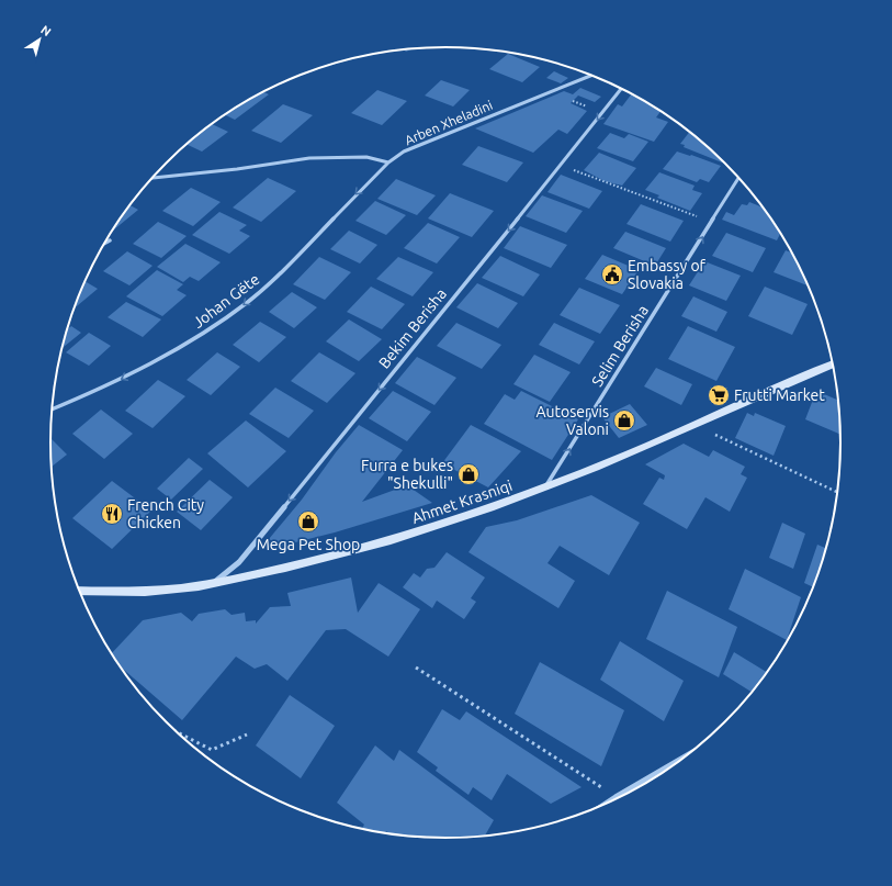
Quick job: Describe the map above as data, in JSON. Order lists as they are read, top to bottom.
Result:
{
  "streets": {
    "main road": ["Ahmet Krasniqi"],
    "street": [
      "Arben Xheladini",
      "Johan Gëte",
      "Bekim Berisha",
      "Selim Berisha"
    ]
  },
  "crossings": [
    ["Arben Xheladini", "Johan Gëte"],
    ["Bekim Berisha", "Ahmet Krasniqi"],
    ["Selim Berisha", "Ahmet Krasniqi"]
  ],
  "one_way": ["Johan Gëte", "Bekim Berisha", "Selim Berisha"],
  "places": {
    "public building": ["Embassy of Slovakia"],
    "supermarket": ["Frutti Market"],
    "shop": ["Autoservis Valoni", "Furra e bukes \"Shekulli\"", "Mega Pet Shop"],
    "restaurant": ["French City Chicken"]
  },
  "north": "top right"
}
